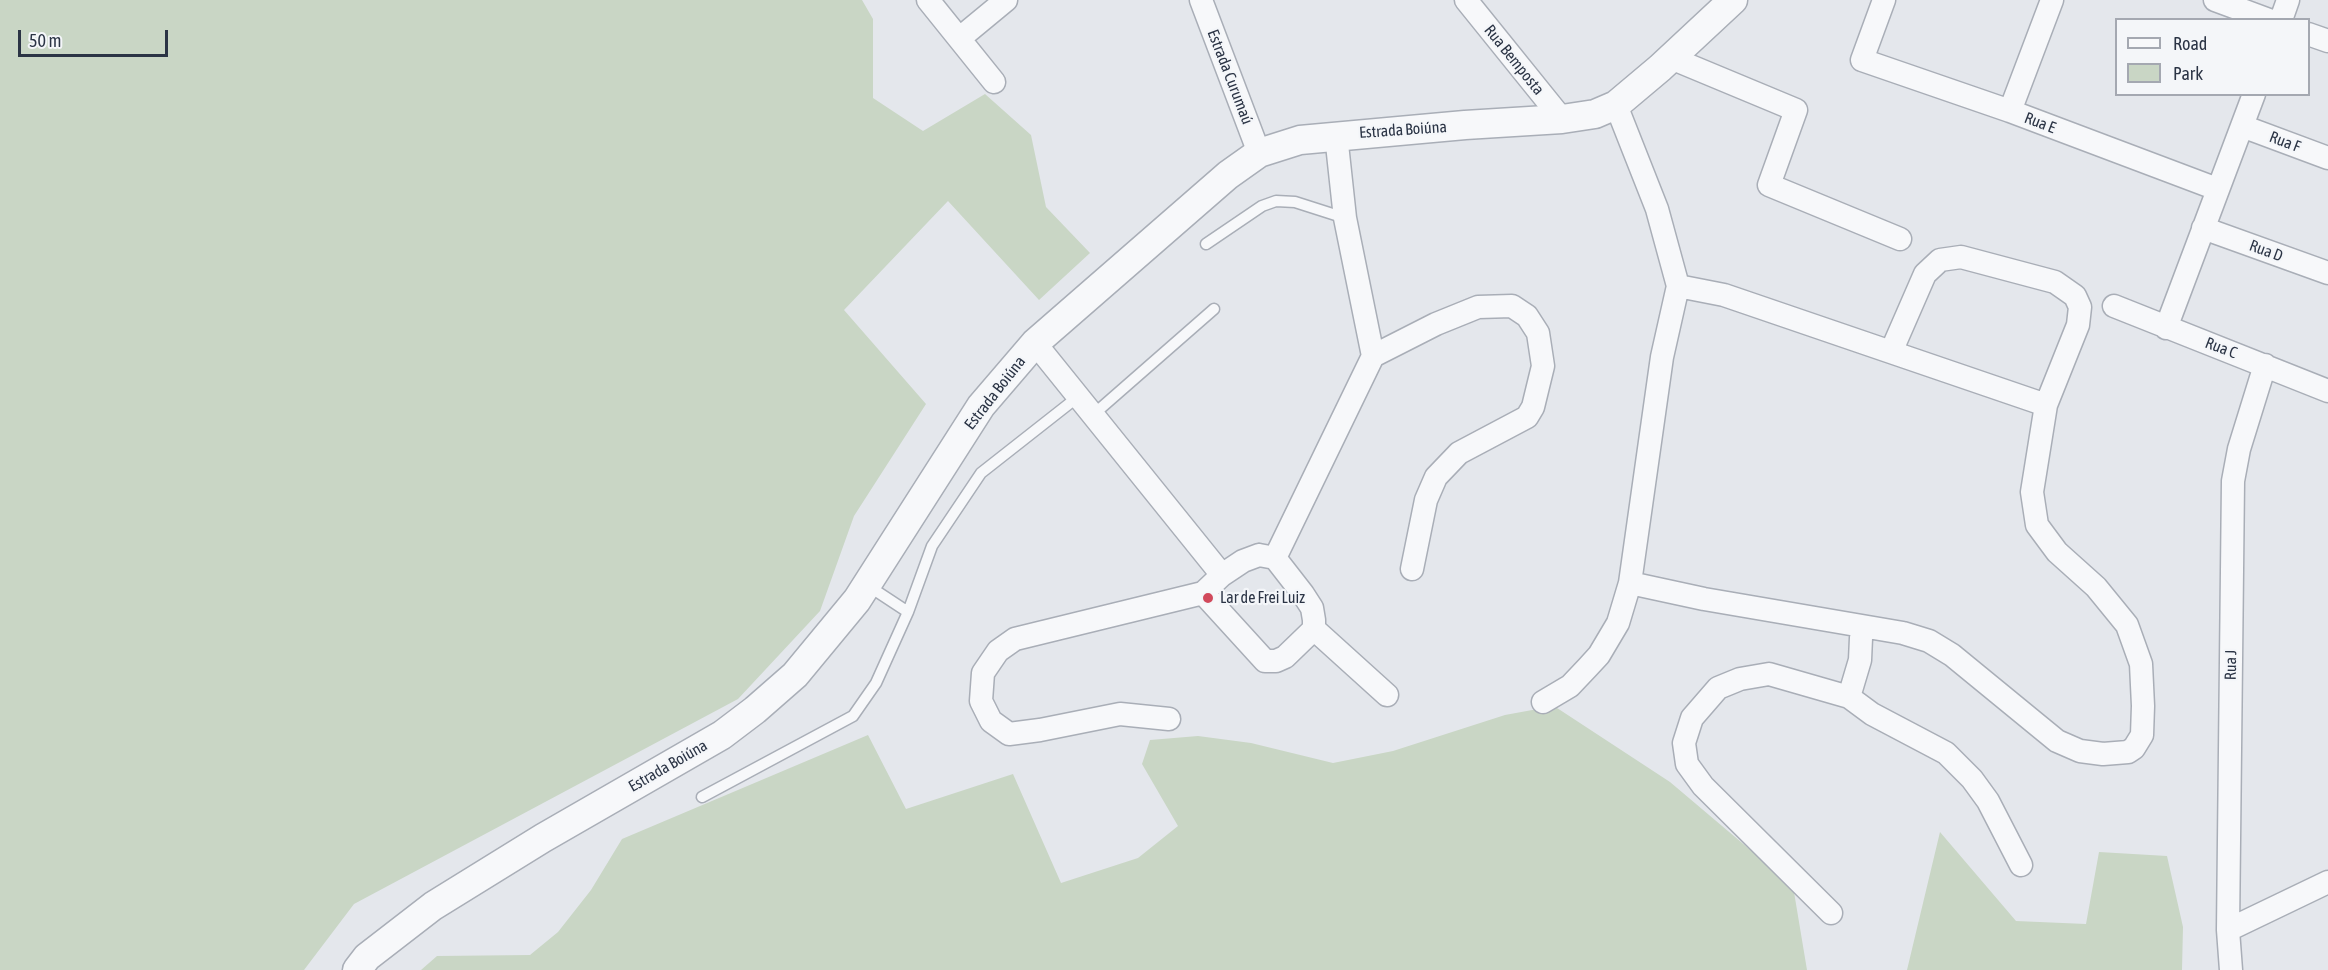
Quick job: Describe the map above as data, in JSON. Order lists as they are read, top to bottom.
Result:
{
  "streets": {
    "street": [
      "Rua Bemposta",
      "Estrada Curumaú",
      "Rua E",
      "Estrada Boiúna",
      "Rua F",
      "Rua D",
      "Rua C",
      "Rua J"
    ]
  },
  "crossings": [
    ["Rua Bemposta", "Estrada Boiúna"],
    ["Estrada Curumaú", "Estrada Boiúna"],
    ["Rua C", "Rua J"]
  ],
  "places": ["Lar de Frei Luiz"],
  "legend": ["Road", "Park"],
  "scale_bar": "50 m"
}
